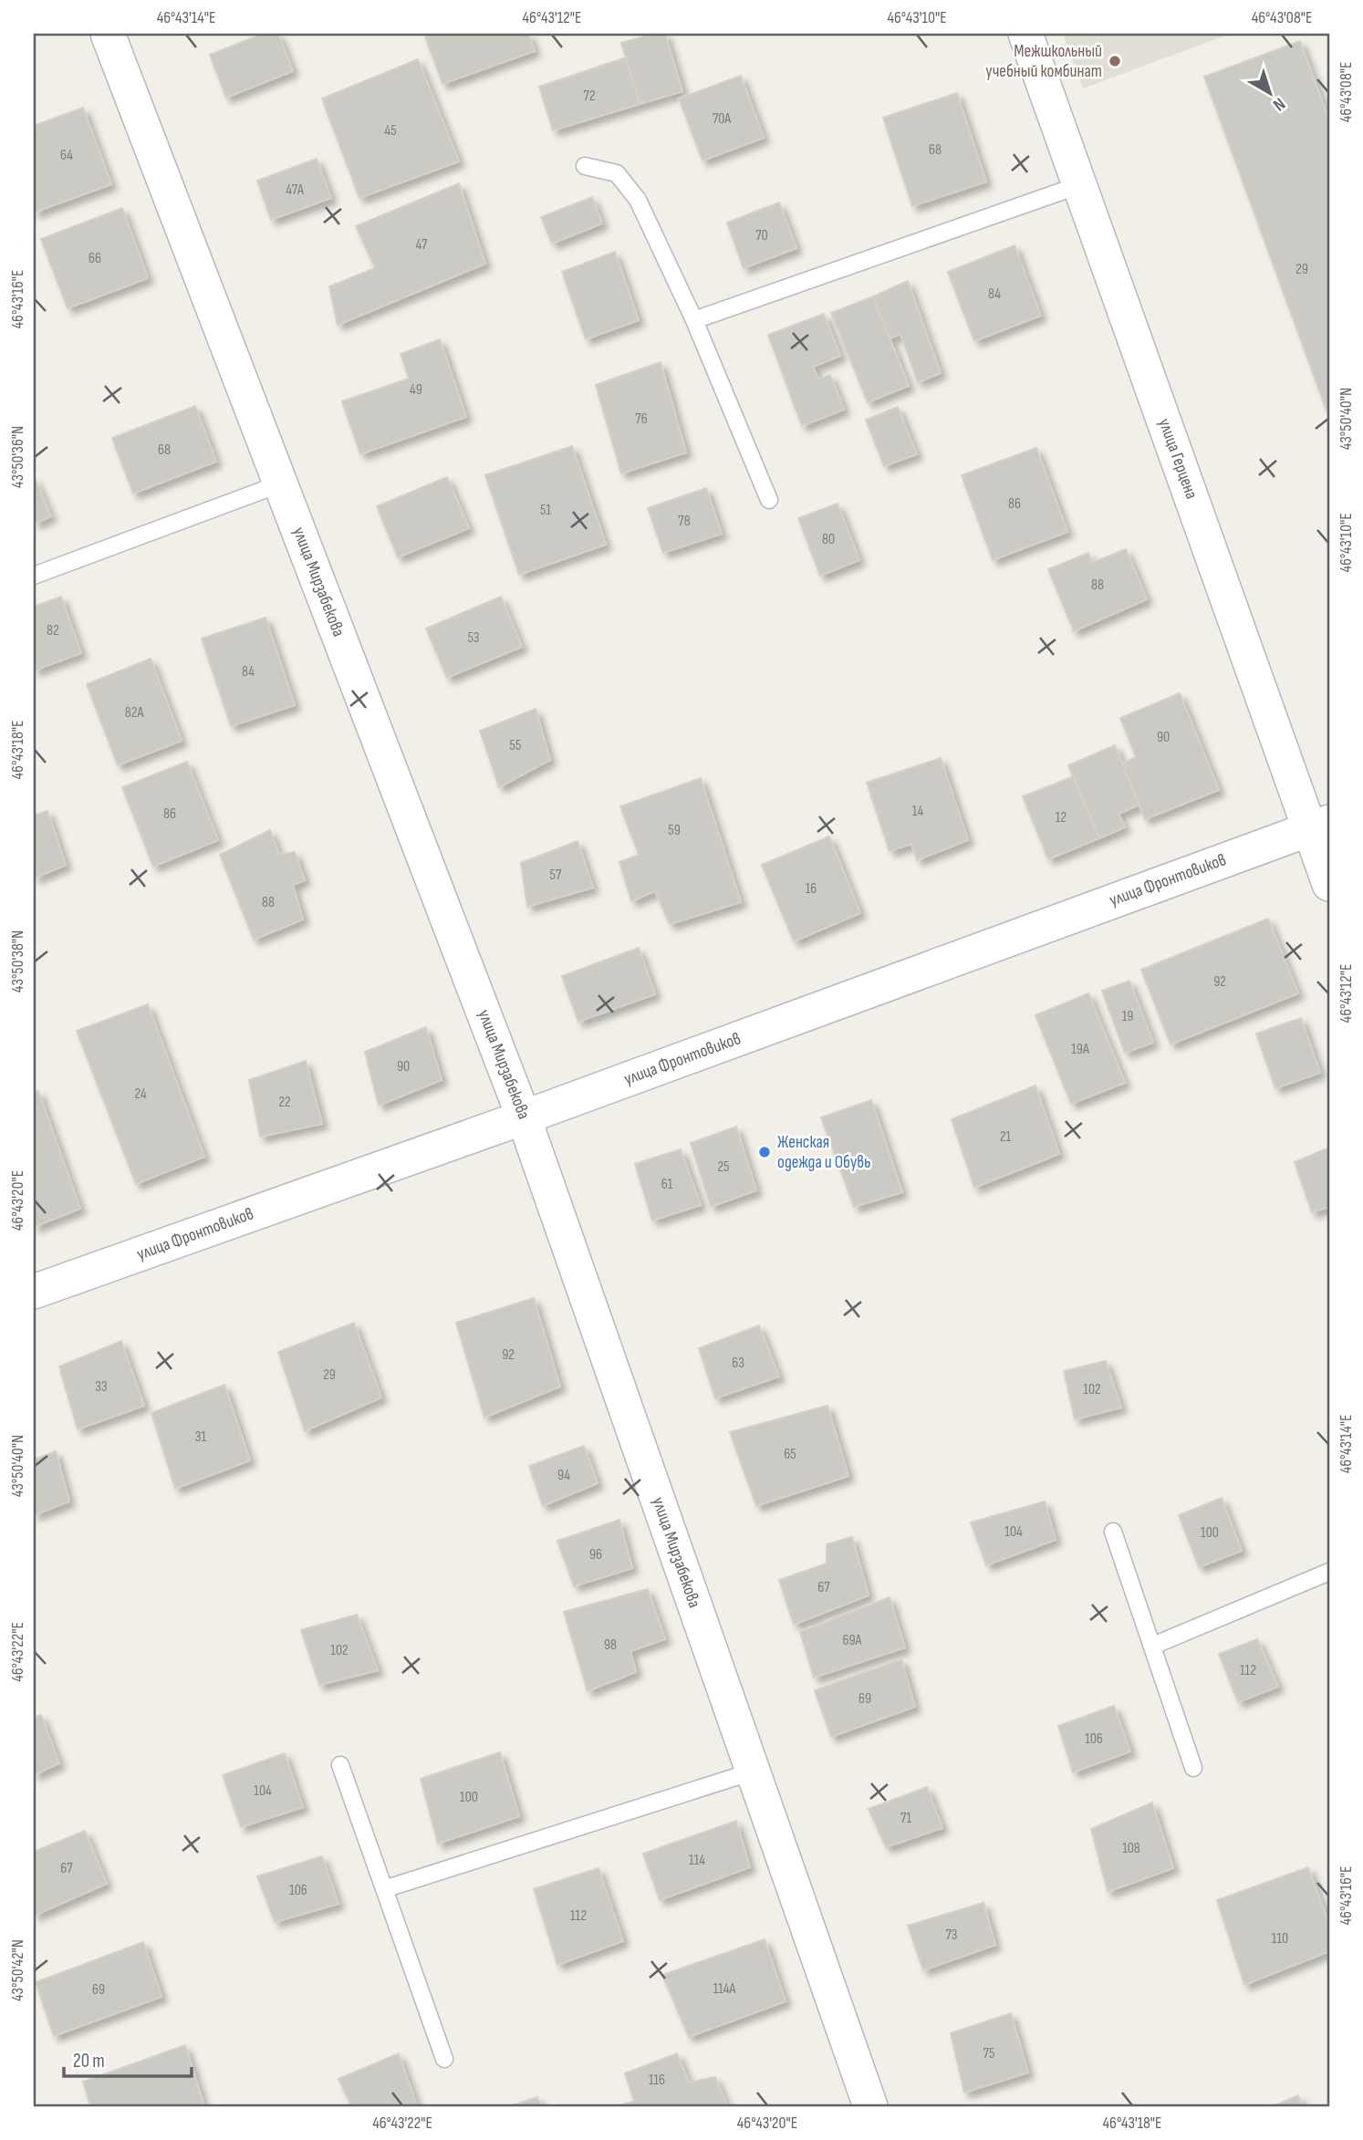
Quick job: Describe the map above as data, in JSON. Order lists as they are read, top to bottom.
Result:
{
  "streets": {
    "street": ["улица Герцена", "улица Мирзабекова", "улица Фронтовиков"]
  },
  "crossings": [
    ["улица Герцена", "улица Фронтовиков"],
    ["улица Мирзабекова", "улица Фронтовиков"]
  ],
  "places": ["Межшкольный учебный комбинат", "Женская одежда и Обувь"],
  "house_numbers": [
    "72",
    "70А",
    "45",
    "68",
    "64",
    "47А",
    "70",
    "47",
    "66",
    "29",
    "84",
    "49",
    "76",
    "68",
    "86",
    "51",
    "78",
    "80",
    "88",
    "82",
    "53",
    "84",
    "82А",
    "90",
    "55",
    "14",
    "86",
    "12",
    "59",
    "57",
    "16",
    "88",
    "92",
    "19",
    "19А",
    "90",
    "24",
    "22",
    "21",
    "25",
    "61",
    "92",
    "63",
    "29",
    "33",
    "102",
    "31",
    "65",
    "94",
    "104",
    "100",
    "96",
    "67",
    "69А",
    "98",
    "102",
    "112",
    "69",
    "106",
    "104",
    "100",
    "71",
    "108",
    "114",
    "67",
    "106",
    "112",
    "73",
    "110",
    "114А",
    "69",
    "75",
    "116"
  ],
  "scale_bar": "20 m",
  "north": "bottom right",
  "coordinates": [
    "46°43'14\"E",
    "46°43'12\"E",
    "46°43'10\"E",
    "46°43'08\"E",
    "46°43'16\"E",
    "43°50'40\"N",
    "43°50'36\"N",
    "46°43'18\"E",
    "43°50'38\"N",
    "46°43'20\"E",
    "46°43'22\"E",
    "43°50'42\"N"
  ]
}
